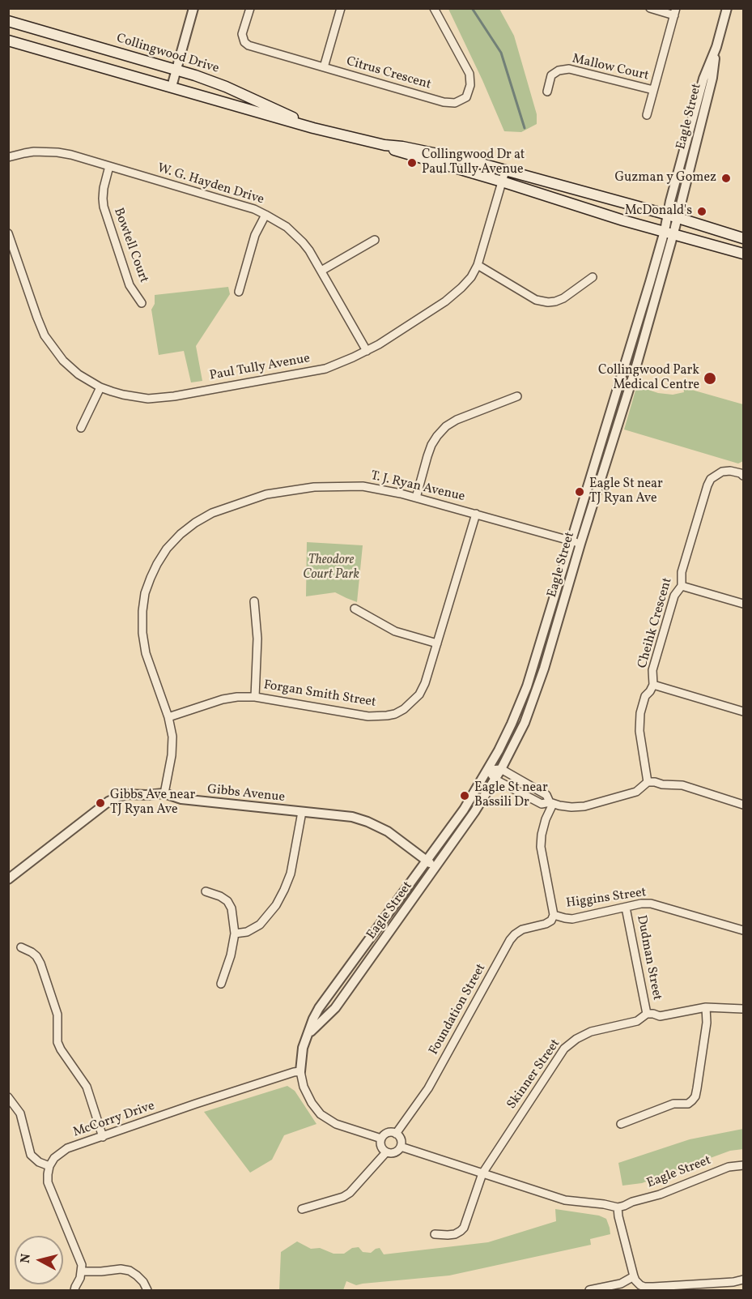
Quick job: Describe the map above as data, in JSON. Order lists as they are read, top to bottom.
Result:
{
  "streets": {
    "main road": ["Collingwood Drive"],
    "street": [
      "Mallow Court",
      "Citrus Crescent",
      "Eagle Street",
      "W. G. Hayden Drive",
      "Bowtell Court",
      "Paul Tully Avenue",
      "T. J. Ryan Avenue",
      "Cheihk Crescent",
      "Forgan Smith Street",
      "Gibbs Avenue",
      "Higgins Street",
      "Dudman Street",
      "Foundation Street",
      "Skinner Street",
      "McCorry Drive"
    ]
  },
  "crossings": [
    ["Collingwood Drive", "Eagle Street"],
    ["Collingwood Drive", "Paul Tully Avenue"],
    ["Eagle Street", "T. J. Ryan Avenue"],
    ["Eagle Street", "Gibbs Avenue"],
    ["Eagle Street", "Foundation Street"],
    ["Eagle Street", "Skinner Street"],
    ["Eagle Street", "McCorry Drive"],
    ["W. G. Hayden Drive", "Bowtell Court"],
    ["W. G. Hayden Drive", "Paul Tully Avenue"],
    ["T. J. Ryan Avenue", "Forgan Smith Street"],
    ["T. J. Ryan Avenue", "Gibbs Avenue"],
    ["Higgins Street", "Dudman Street"],
    ["Higgins Street", "Foundation Street"],
    ["Dudman Street", "Skinner Street"]
  ],
  "parks": ["Theodore Court Park"],
  "places": [
    "Collingwood Dr at Paul Tully Avenue",
    "Guzman y Gomez",
    "McDonald's",
    "Collingwood Park Medical Centre",
    "Eagle St near TJ Ryan Ave",
    "Eagle St near Bassili Dr",
    "Gibbs Ave near TJ Ryan Ave"
  ],
  "north": "left"
}
